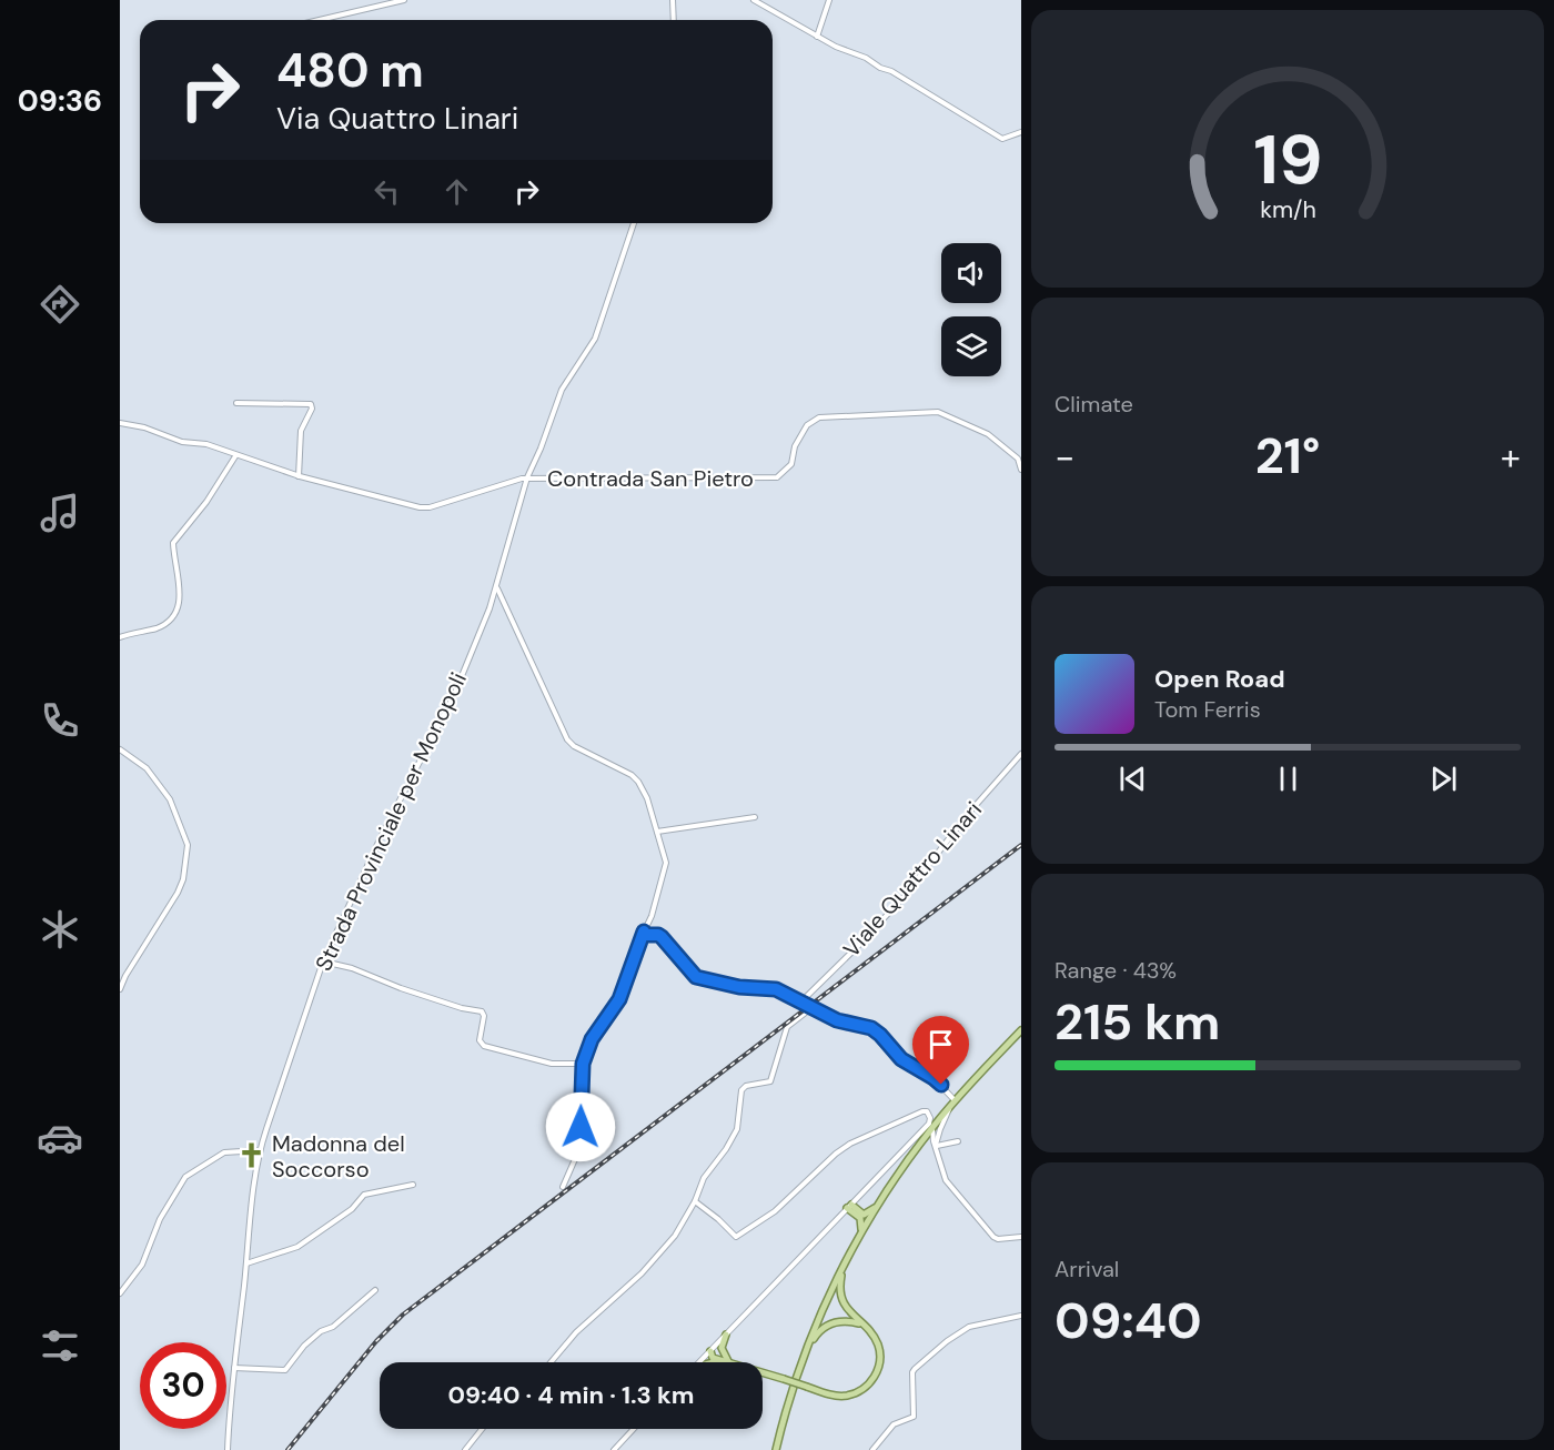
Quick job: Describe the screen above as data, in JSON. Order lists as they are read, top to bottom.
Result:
{
  "streets": {
    "street": ["Contrada San Pietro", "Strada Provinciale per Monopoli", "Viale Quattro Linari"]
  },
  "crossings": [
    ["Contrada San Pietro", "Strada Provinciale per Monopoli"]
  ],
  "places": {
    "church": ["Madonna del Soccorso"]
  },
  "page": {
    "tabs": "09:36",
    "turn": ["480 m", "Via Quattro Linari"],
    "tile": [
      "Climate",
      ["Range · 43%", "215 km"],
      ["Arrival", "09:40"]
    ],
    "heat": ["−", "21°", "+"],
    "song": ["Open Road", "Tom Ferris"],
    "limit": "30",
    "trip": "09:40 · 4 min · 1.3 km",
    "gauge": ["19", "km/h"]
  }
}
